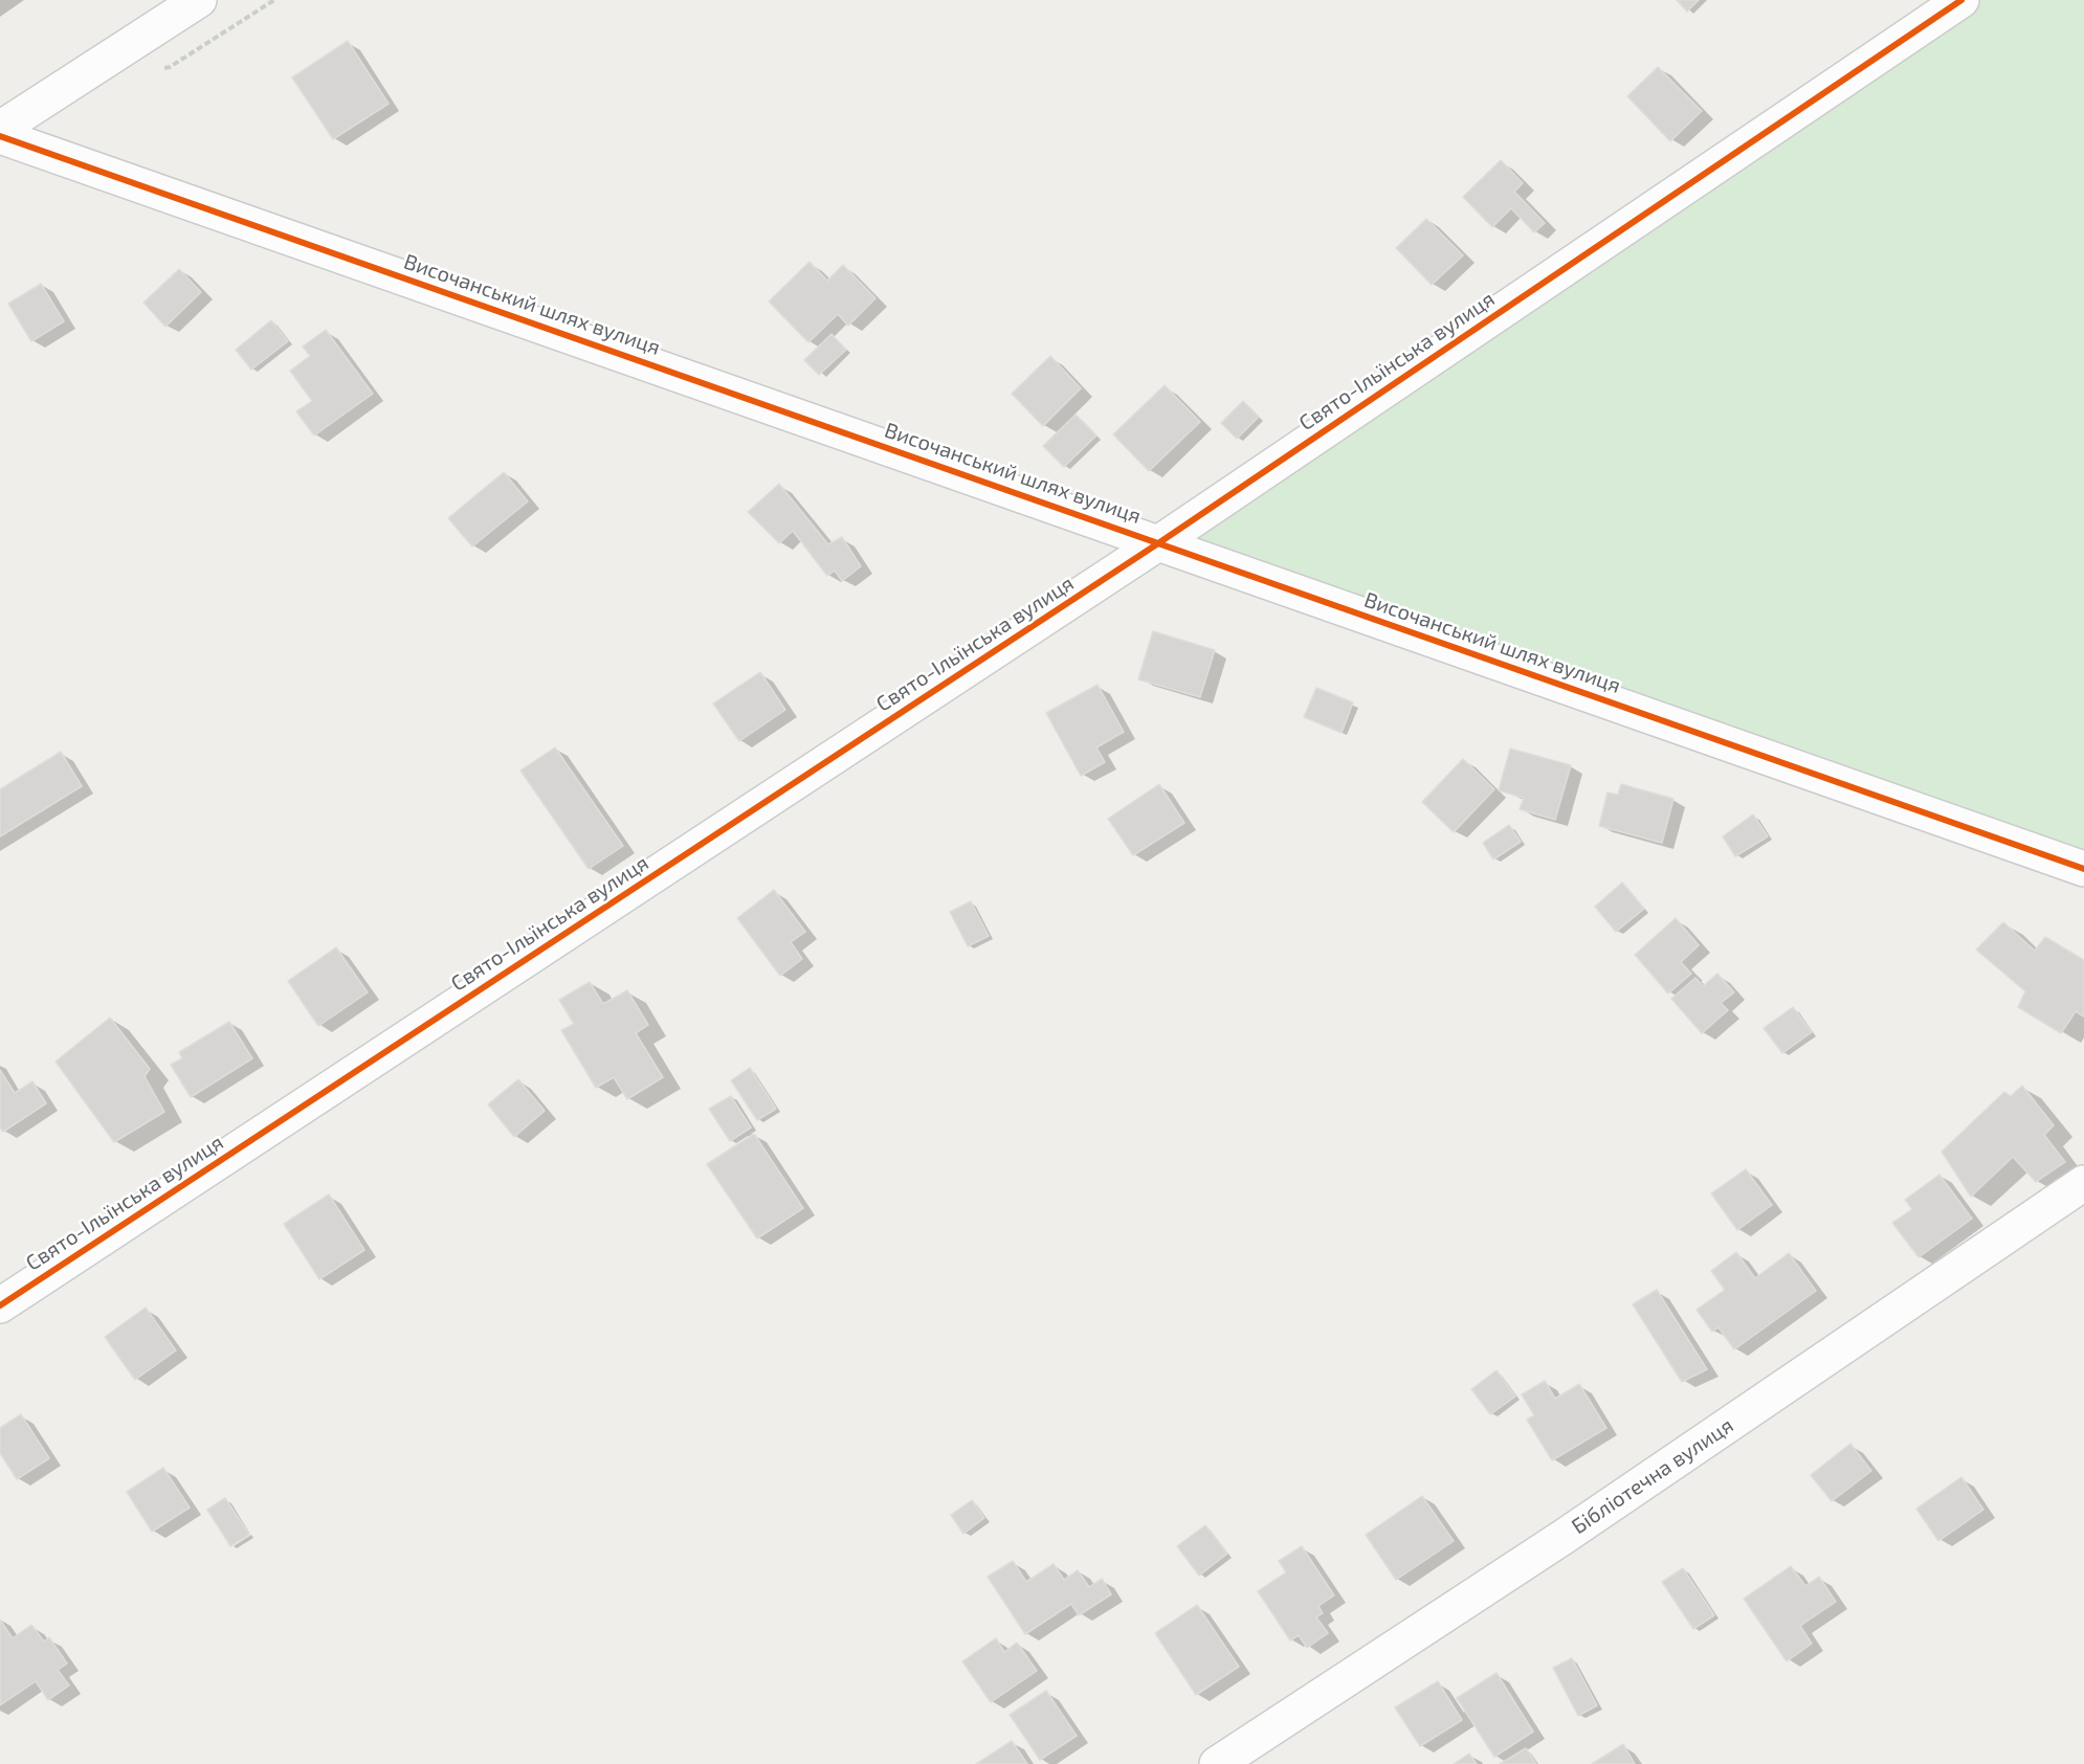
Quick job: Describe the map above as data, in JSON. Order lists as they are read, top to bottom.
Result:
{
  "streets": {
    "street": ["Височанський шлях вулиця", "Свято-Ільїнська вулиця", "Бібліотечна вулиця"]
  },
  "crossings": [
    ["Височанський шлях вулиця", "Свято-Ільїнська вулиця"]
  ]
}
